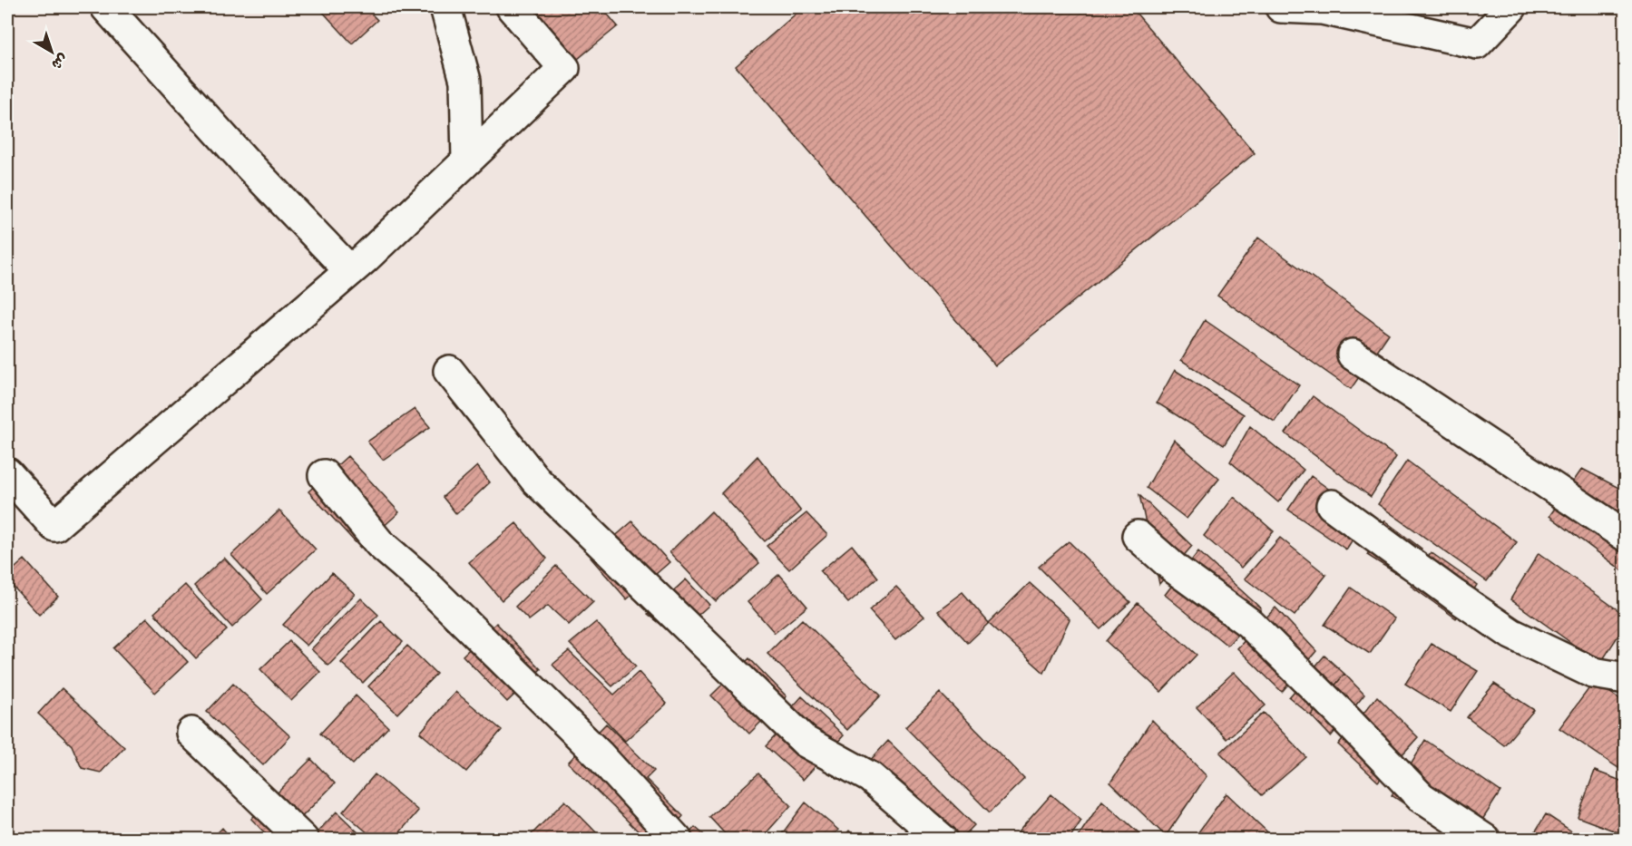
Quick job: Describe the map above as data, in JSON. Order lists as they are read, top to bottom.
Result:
{
  "north": "bottom right"
}
